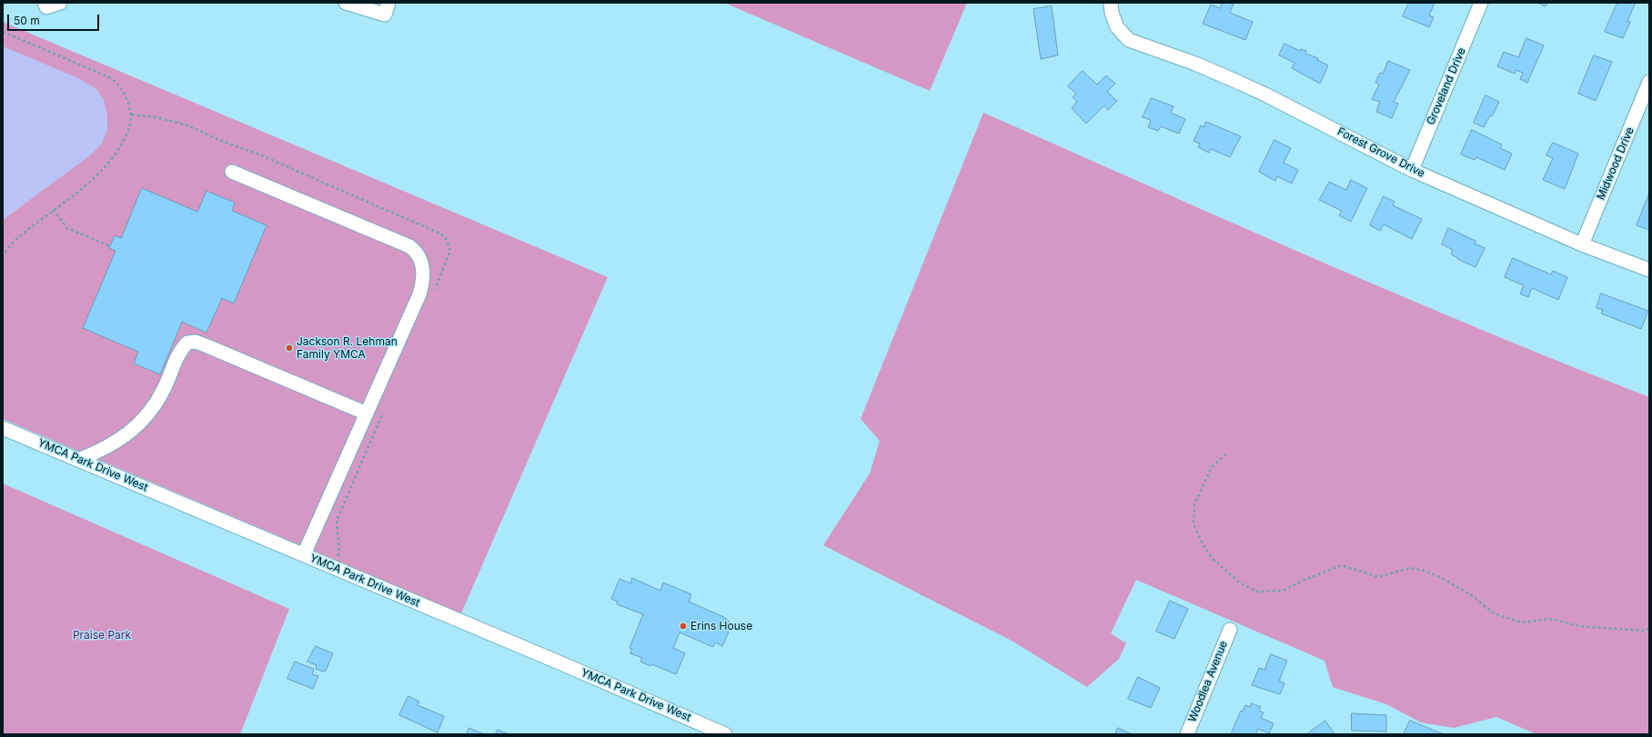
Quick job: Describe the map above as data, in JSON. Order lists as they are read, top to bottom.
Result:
{
  "streets": {
    "street": [
      "Groveland Drive",
      "Forest Grove Drive",
      "Midwood Drive",
      "YMCA Park Drive West",
      "Woodlea Avenue"
    ]
  },
  "crossings": [
    ["Groveland Drive", "Forest Grove Drive"],
    ["Forest Grove Drive", "Midwood Drive"]
  ],
  "parks": ["Praise Park"],
  "places": ["Jackson R. Lehman Family YMCA", "Erins House"],
  "scale_bar": "50 m"
}
